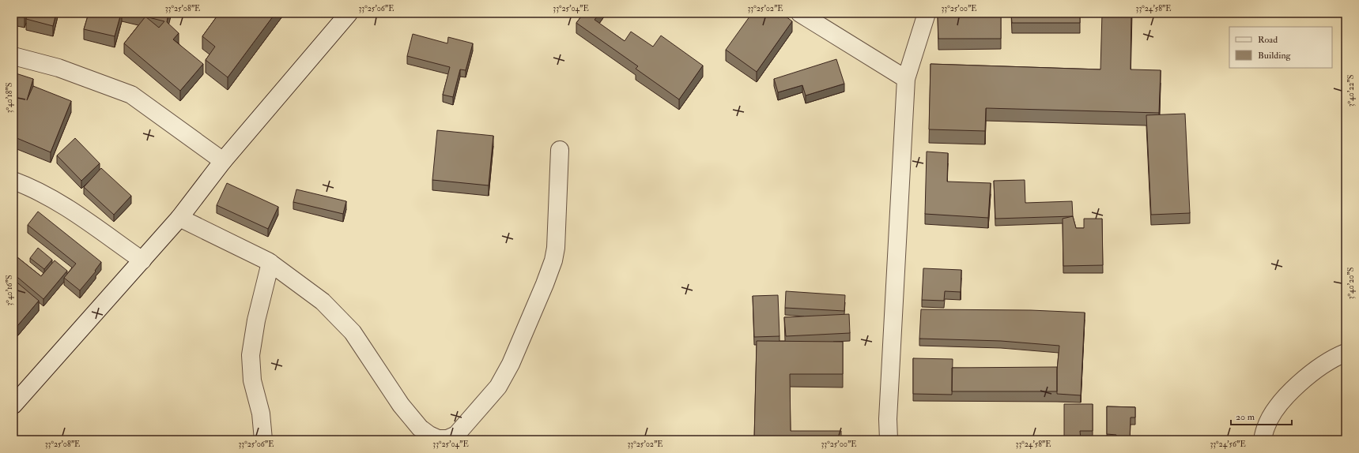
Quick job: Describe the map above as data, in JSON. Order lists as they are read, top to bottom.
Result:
{
  "legend": ["Road", "Building"],
  "scale_bar": "20 m",
  "coordinates": [
    "33°25'08\"E",
    "33°25'06\"E",
    "33°25'04\"E",
    "33°25'02\"E",
    "33°25'00\"E",
    "33°24'58\"E",
    "3°40'22\"S",
    "3°40'18\"S",
    "3°40'20\"S",
    "3°40'16\"S",
    "33°24'56\"E"
  ]
}
